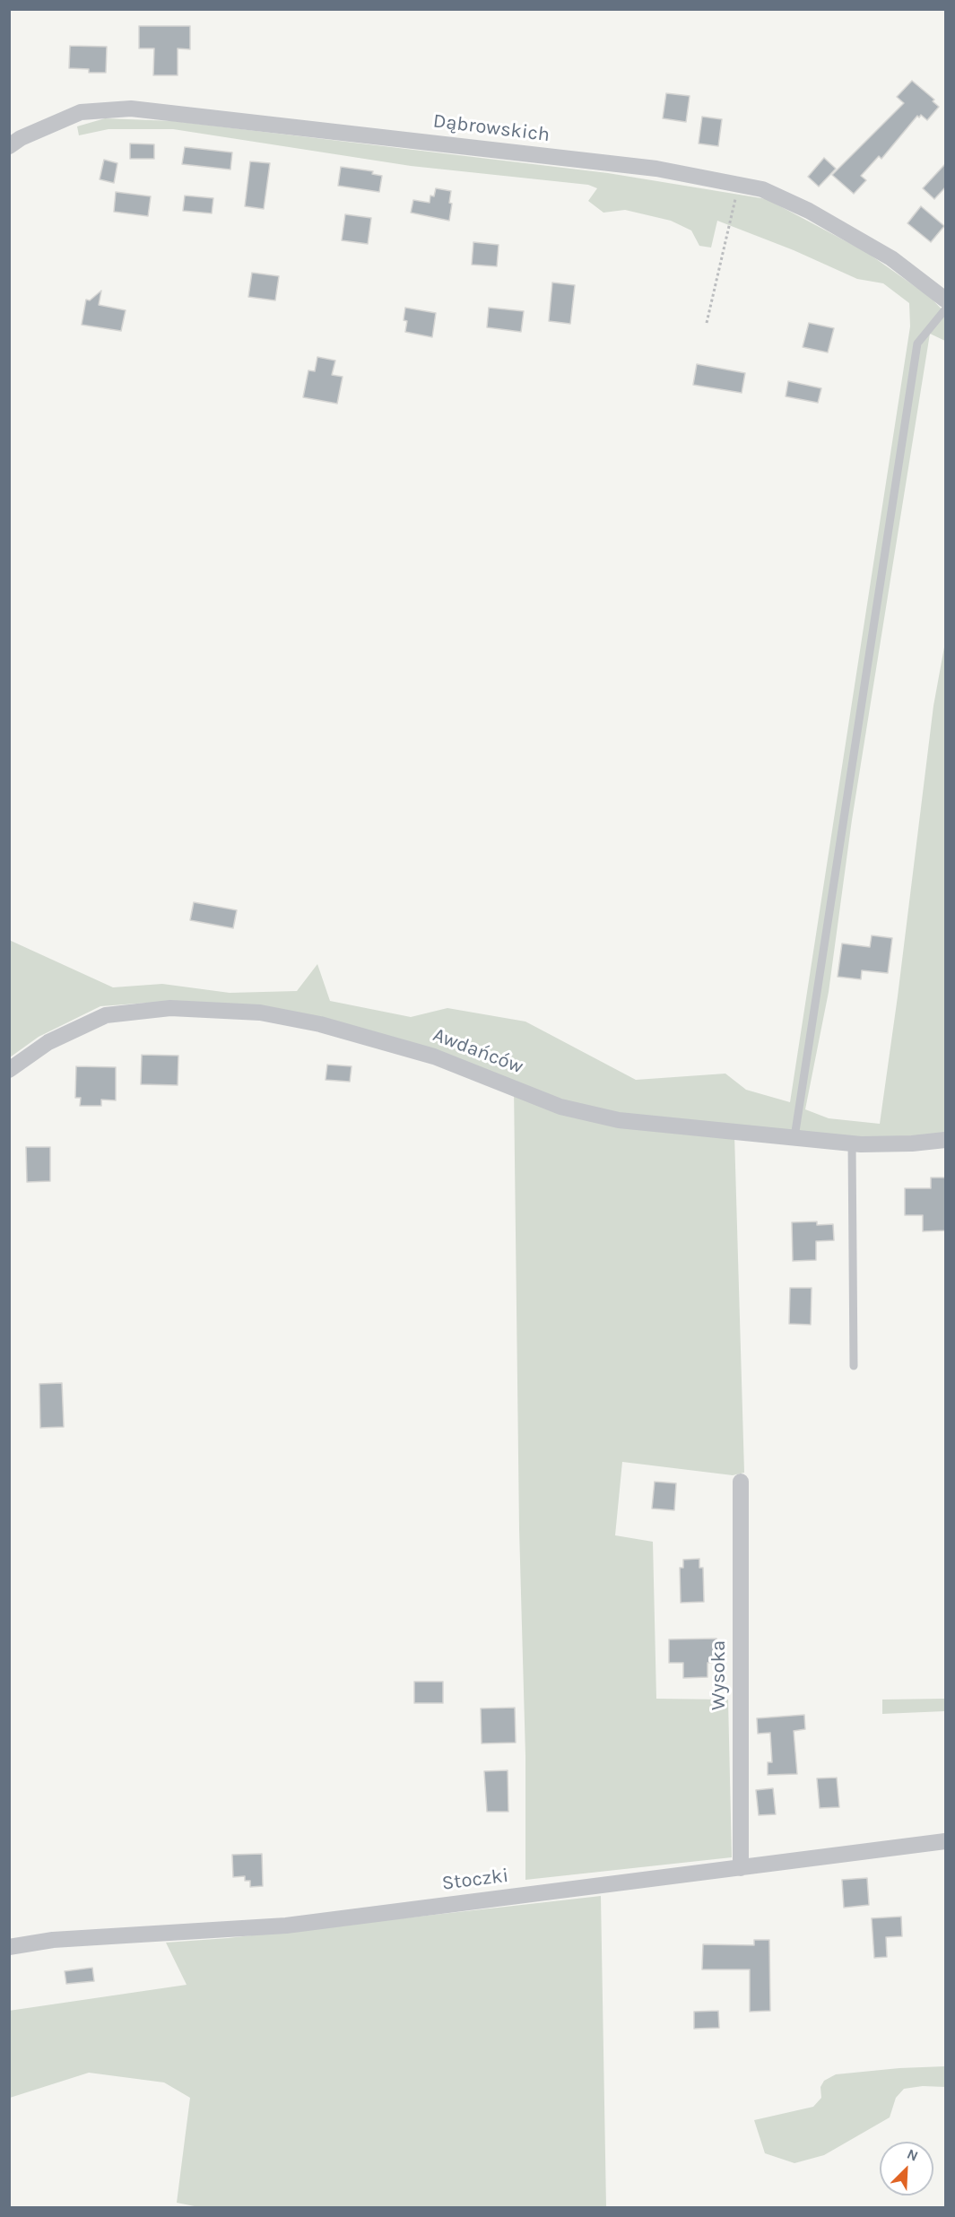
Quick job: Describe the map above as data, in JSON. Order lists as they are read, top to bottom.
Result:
{
  "streets": {
    "street": [
      "Dąbrowskich",
      "Awdańców",
      "Wysoka",
      "Stoczki"
    ]
  },
  "crossings": [
    ["Wysoka", "Stoczki"]
  ],
  "north": "top right"
}
